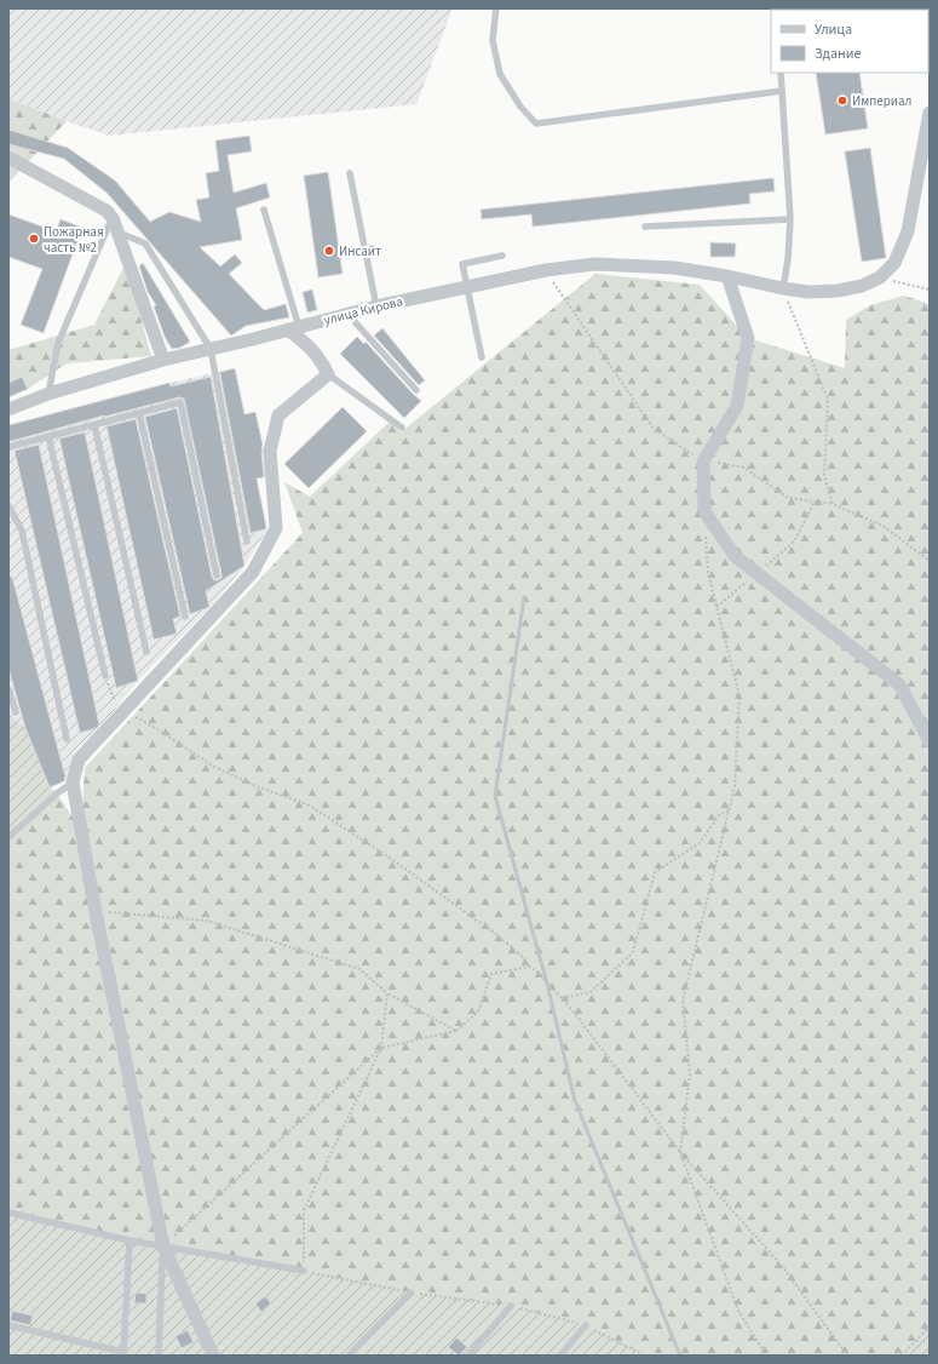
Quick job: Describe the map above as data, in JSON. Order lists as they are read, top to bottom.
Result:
{
  "streets": {
    "street": ["улица Кирова"]
  },
  "places": ["Империал", "Пожарная часть №2", "Инсайт"],
  "legend": ["Улица", "Здание"]
}
